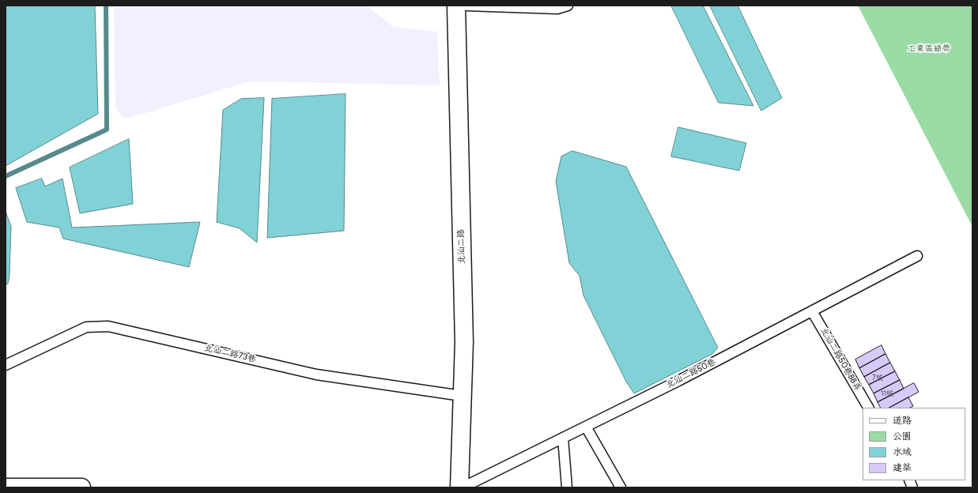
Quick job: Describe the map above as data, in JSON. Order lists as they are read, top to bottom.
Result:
{
  "streets": {
    "street": ["北汕二路"],
    "lane": ["北汕二路73巷", "北汕二路50巷88弄", "北汕二路50巷"]
  },
  "crossings": [
    ["北汕二路", "北汕二路73巷"],
    ["北汕二路50巷88弄", "北汕二路50巷"]
  ],
  "parks": ["工業區綠帶"],
  "house_numbers": ["7號", "11號"],
  "legend": [
    "道路",
    "公園",
    "水域",
    "建築"
  ]
}
